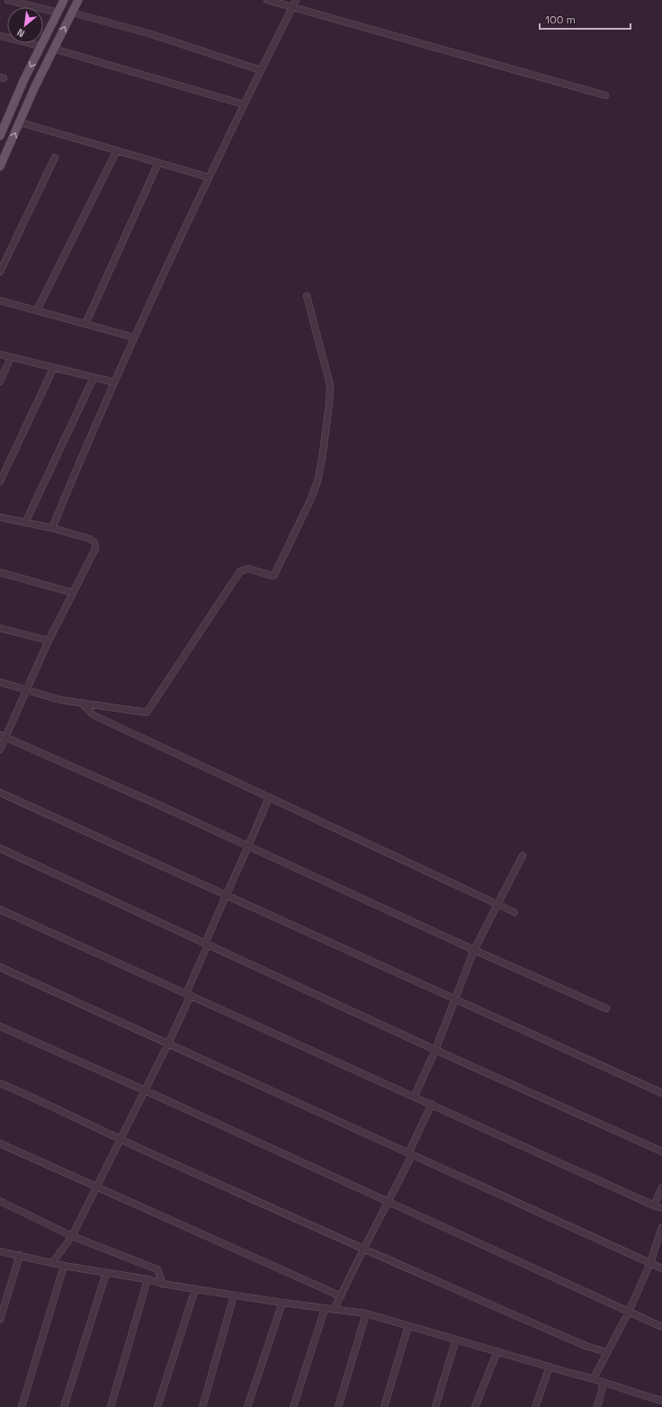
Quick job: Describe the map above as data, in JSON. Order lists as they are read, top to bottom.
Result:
{
  "scale_bar": "100 m",
  "north": "bottom left"
}
